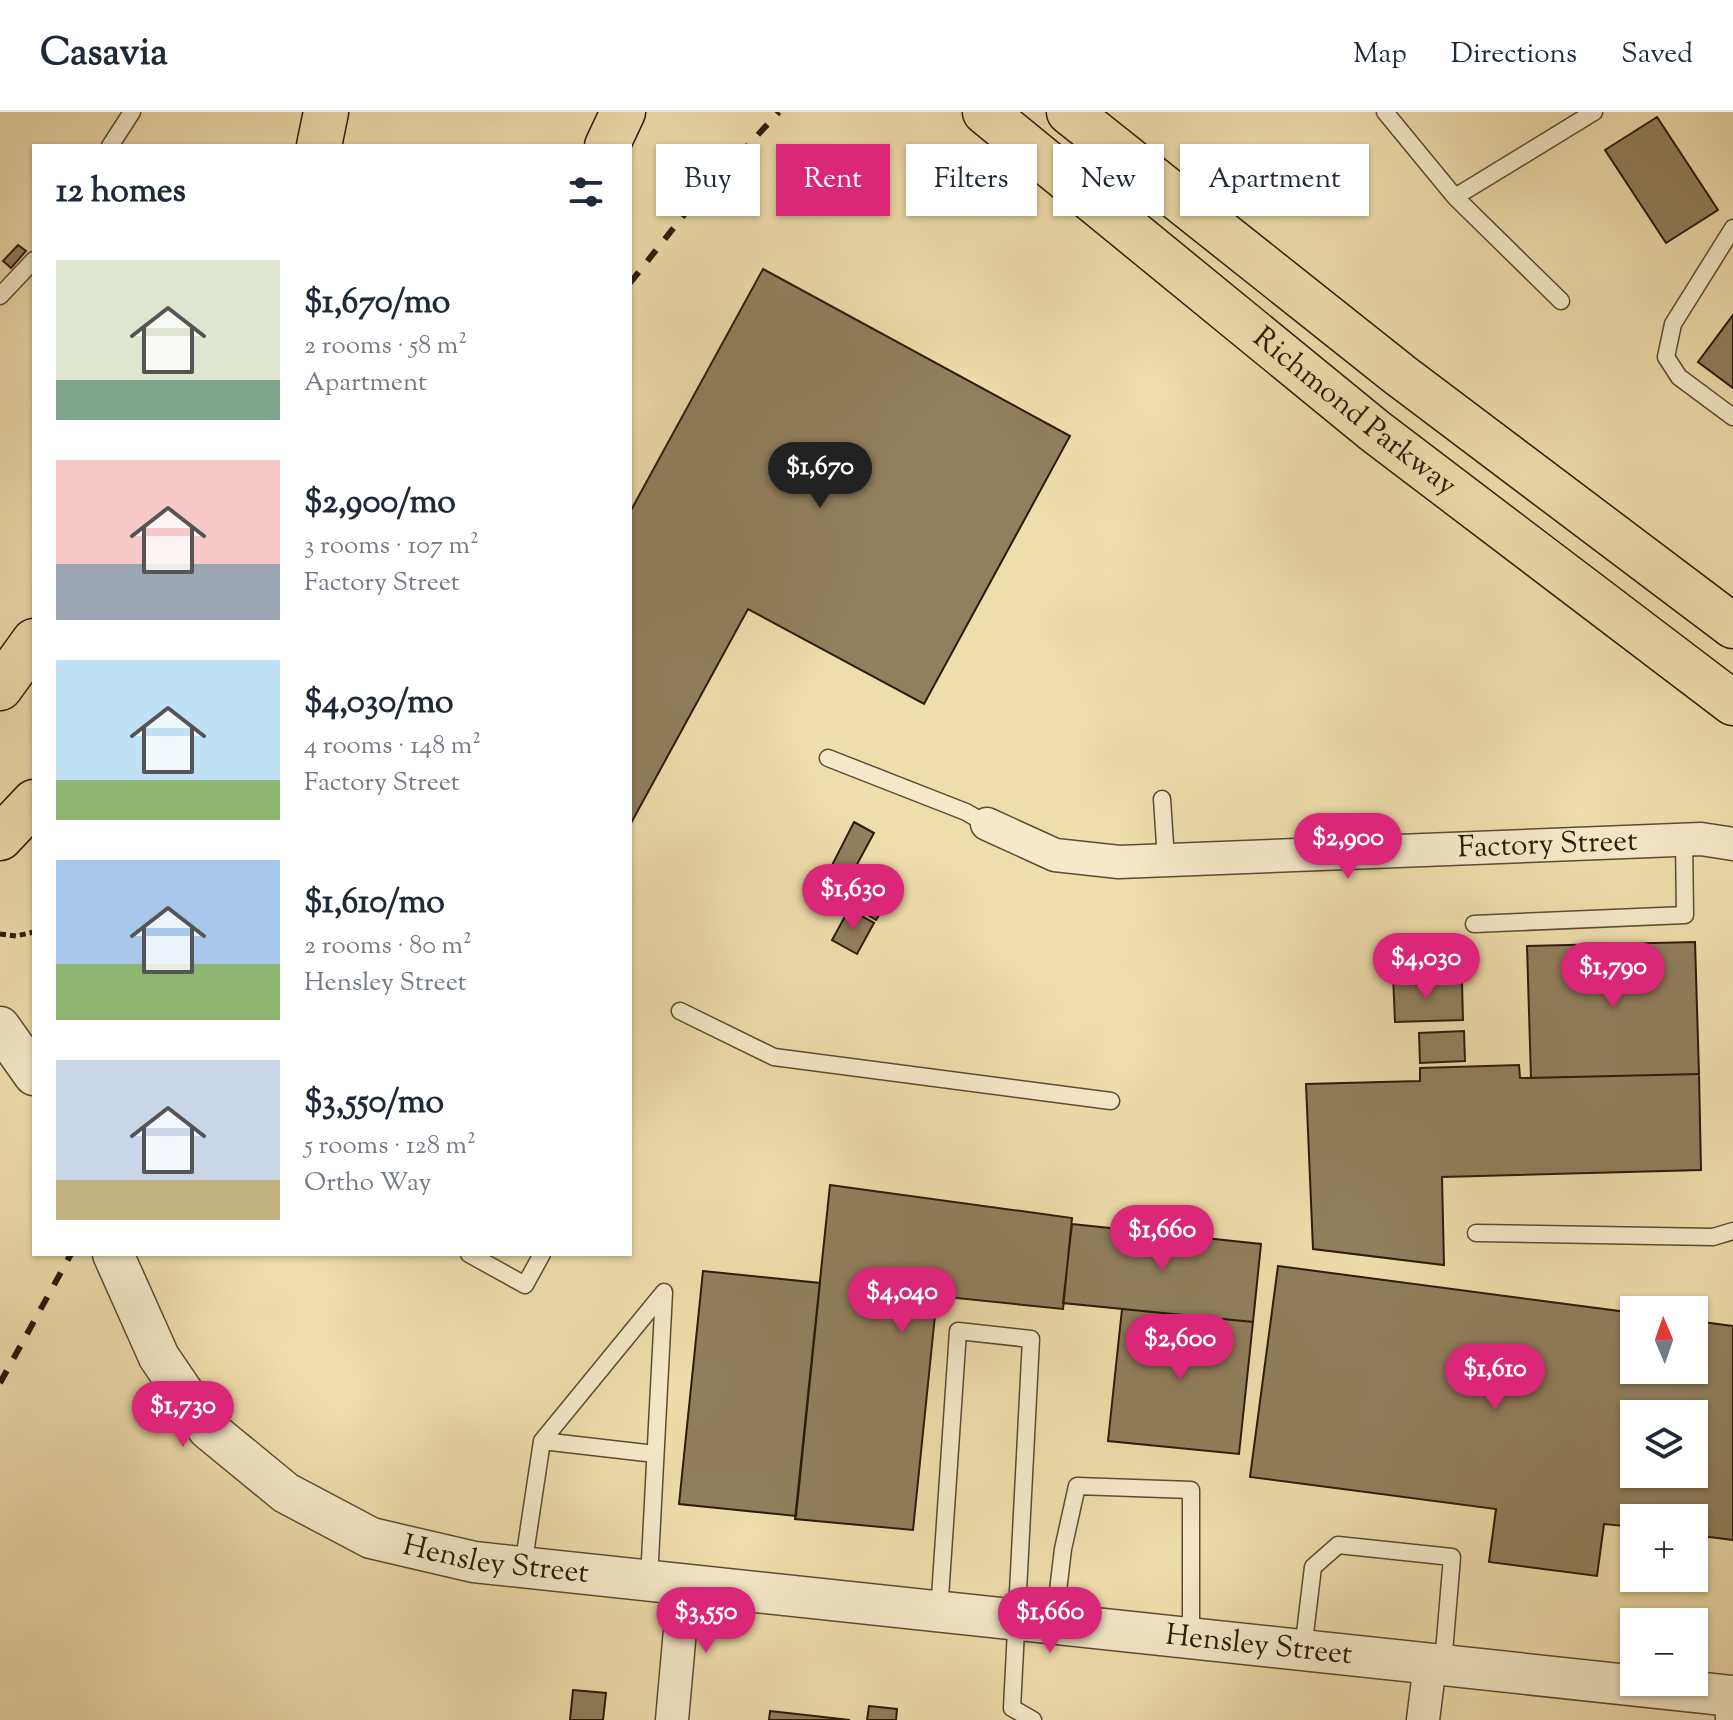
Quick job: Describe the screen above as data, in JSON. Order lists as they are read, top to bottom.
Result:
{
  "streets": {
    "main road": ["Richmond Parkway"],
    "street": ["Factory Street", "Hensley Street"]
  },
  "north": "top",
  "page": {
    "header": "Casavia",
    "nav": ["Map", "Directions", "Saved"],
    "chip": [
      "Buy",
      "Rent",
      "Filters",
      "New",
      "Apartment"
    ],
    "heading": "12 homes",
    "list": [
      {
        "name": "$1,670/mo",
        "note": "2 rooms · 58 m² · Apartment"
      },
      {
        "name": "$2,900/mo",
        "note": "3 rooms · 107 m² · Factory Street"
      },
      {
        "name": "$4,030/mo",
        "note": "4 rooms · 148 m² · Factory Street"
      },
      {
        "name": "$1,610/mo",
        "note": "2 rooms · 80 m² · Hensley Street"
      },
      {
        "name": "$3,550/mo",
        "note": "5 rooms · 128 m² · Ortho Way"
      }
    ],
    "price": [
      "$1,670",
      "$2,900",
      "$1,630",
      "$4,030",
      "$1,790",
      "$1,660",
      "$4,040",
      "$2,600",
      "$1,610",
      "$1,730",
      "$3,550",
      "$1,660"
    ],
    "map_buttons": ["+", "−"]
  }
}
